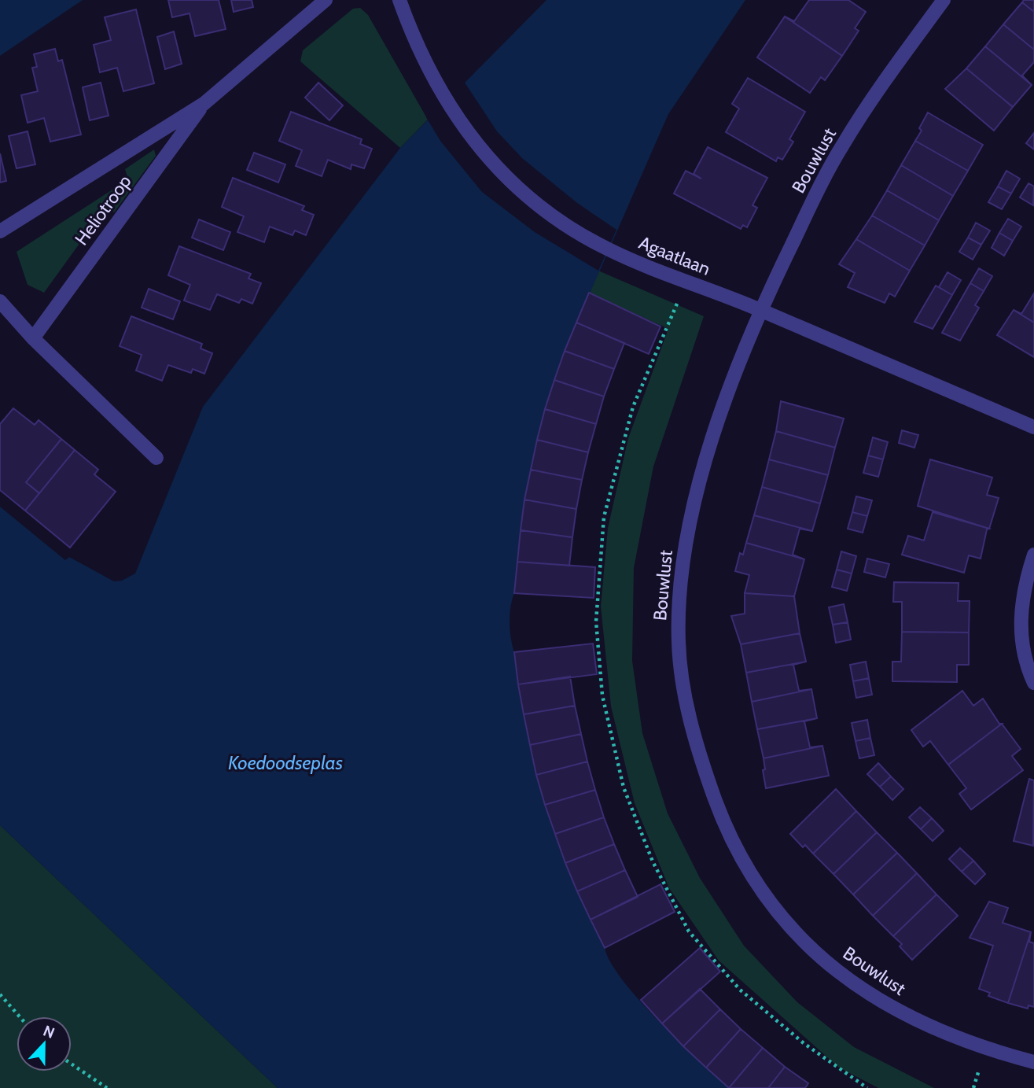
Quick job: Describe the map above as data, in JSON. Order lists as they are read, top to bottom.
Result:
{
  "streets": {
    "street": ["Bouwlust", "Heliotroop", "Agaatlaan"]
  },
  "crossings": [
    ["Bouwlust", "Agaatlaan"]
  ],
  "water": ["Koedoodseplas"],
  "north": "top"
}
